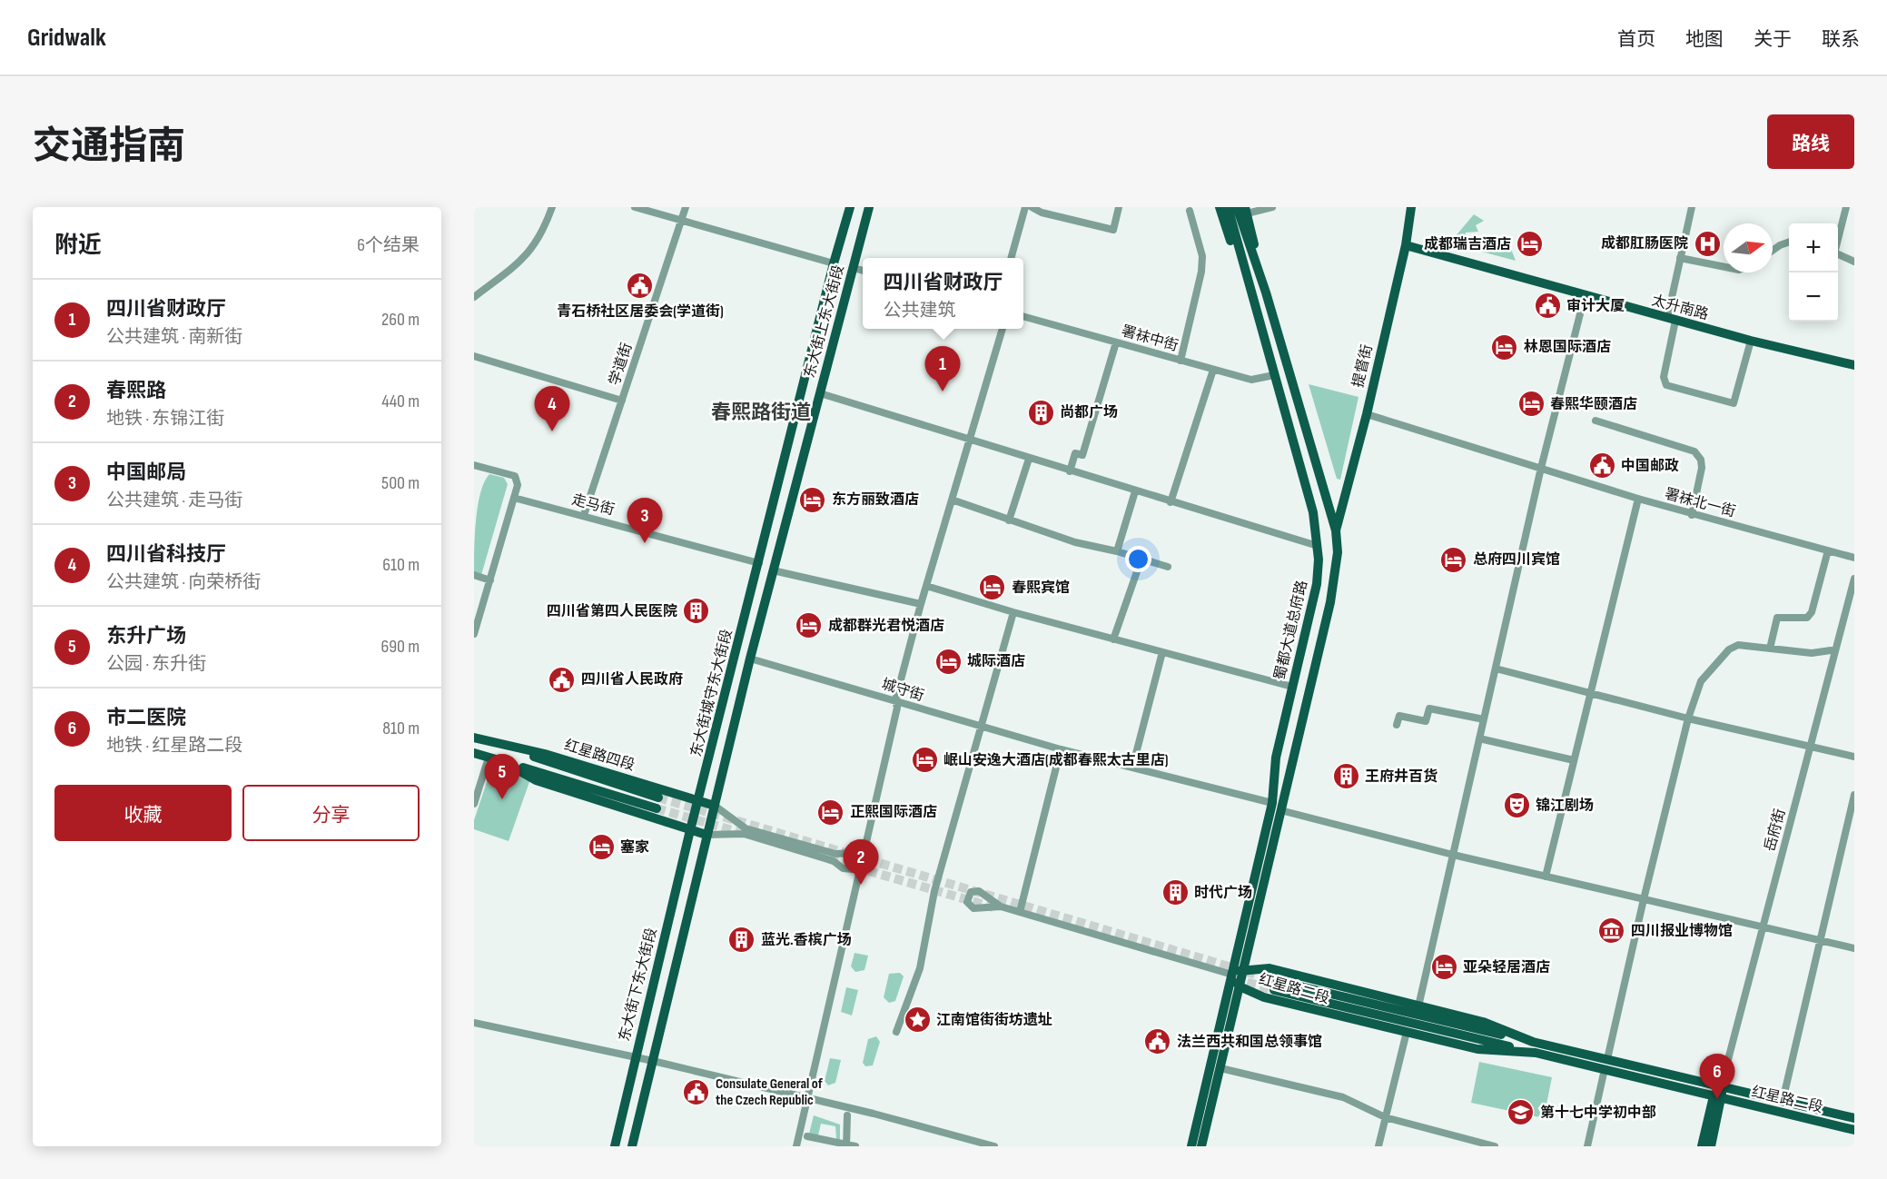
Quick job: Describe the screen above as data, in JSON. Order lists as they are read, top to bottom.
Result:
{
  "streets": {
    "main road": [
      "太升南路",
      "东大街上东大街段",
      "提督街",
      "蜀都大道总府路",
      "东大街城守东大街段",
      "红星路四段",
      "东大街下东大街段",
      "红星路二段"
    ],
    "street": [
      "署袜中街",
      "学道街",
      "署袜北一街",
      "走马街",
      "城守街",
      "岳府街"
    ]
  },
  "crossings": [
    ["太升南路", "提督街"],
    ["东大街上东大街段", "走马街"],
    ["东大街上东大街段", "东大街城守东大街段"],
    ["署袜中街", "蜀都大道总府路"],
    ["学道街", "走马街"],
    ["提督街", "署袜北一街"],
    ["提督街", "蜀都大道总府路"],
    ["走马街", "东大街城守东大街段"],
    ["蜀都大道总府路", "城守街"],
    ["蜀都大道总府路", "红星路二段"],
    ["城守街", "东大街城守东大街段"],
    ["东大街城守东大街段", "红星路四段"],
    ["东大街城守东大街段", "东大街下东大街段"],
    ["岳府街", "红星路二段"]
  ],
  "districts": ["春熙路街道"],
  "places": {
    "hospital": ["成都肛肠医院"],
    "hotel": [
      "成都瑞吉酒店",
      "林恩国际酒店",
      "春熙华颐酒店",
      "东方丽致酒店",
      "总府四川宾馆",
      "春熙宾馆",
      "成都群光君悦酒店",
      "城际酒店",
      "岷山安逸大酒店(成都春熙太古里店)",
      "正熙国际酒店",
      "塞家",
      "亚朵轻居酒店"
    ],
    "public building": [
      "青石桥社区居委会(学道街)",
      "审计大厦",
      "中国邮政",
      "四川省人民政府",
      "法兰西共和国总领事馆",
      "Consulate General of the Czech Republic"
    ],
    "building": [
      "尚都广场",
      "四川省第四人民医院",
      "王府井百货",
      "时代广场",
      "蓝光.香槟广场"
    ],
    "theatre": ["锦江剧场"],
    "museum": ["四川报业博物馆"],
    "place": ["江南馆街街坊遗址"],
    "school or university": ["第十七中学初中部"]
  },
  "north": "right",
  "page": {
    "header": "Gridwalk",
    "nav": [
      "首页",
      "地图",
      "关于",
      "联系"
    ],
    "title": "交通指南",
    "buttons": [
      "路线",
      ["收藏", "分享"]
    ],
    "heading": ["附近", "6个结果"],
    "map_buttons": ["+", "−"],
    "popup": ["四川省财政厅", "公共建筑"],
    "list": [
      {
        "mark": "1",
        "name": "四川省财政厅",
        "note": "公共建筑 · 南新街",
        "value": "260 m"
      },
      {
        "mark": "2",
        "name": "春熙路",
        "note": "地铁 · 东锦江街",
        "value": "440 m"
      },
      {
        "mark": "3",
        "name": "中国邮局",
        "note": "公共建筑 · 走马街",
        "value": "500 m"
      },
      {
        "mark": "4",
        "name": "四川省科技厅",
        "note": "公共建筑 · 向荣桥街",
        "value": "610 m"
      },
      {
        "mark": "5",
        "name": "东升广场",
        "note": "公园 · 东升街",
        "value": "690 m"
      },
      {
        "mark": "6",
        "name": "市二医院",
        "note": "地铁 · 红星路二段",
        "value": "810 m"
      }
    ],
    "pins": [
      "1",
      "4",
      "3",
      "5",
      "2",
      "6"
    ]
  }
}
